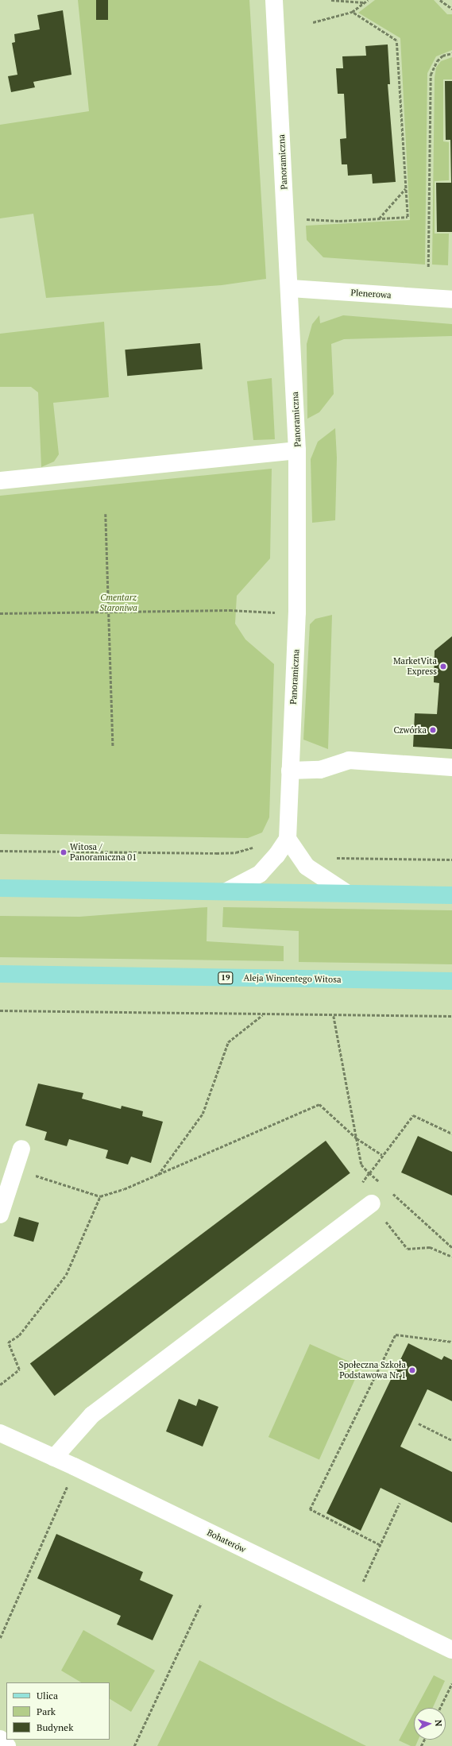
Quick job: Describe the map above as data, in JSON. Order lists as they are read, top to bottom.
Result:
{
  "streets": {
    "main road": ["19", "Aleja Wincentego Witosa"],
    "street": ["Panoramiczna", "Plenerowa", "Bohaterów"]
  },
  "crossings": [
    ["Panoramiczna", "Plenerowa"]
  ],
  "parks": ["Cmentarz Staroniwa"],
  "places": [
    "MarketVita Express",
    "Czwórka",
    "Witosa / Panoramiczna 01",
    "Społeczna Szkoła Podstawowa Nr 1"
  ],
  "legend": ["Ulica", "Park", "Budynek"],
  "north": "right"
}
